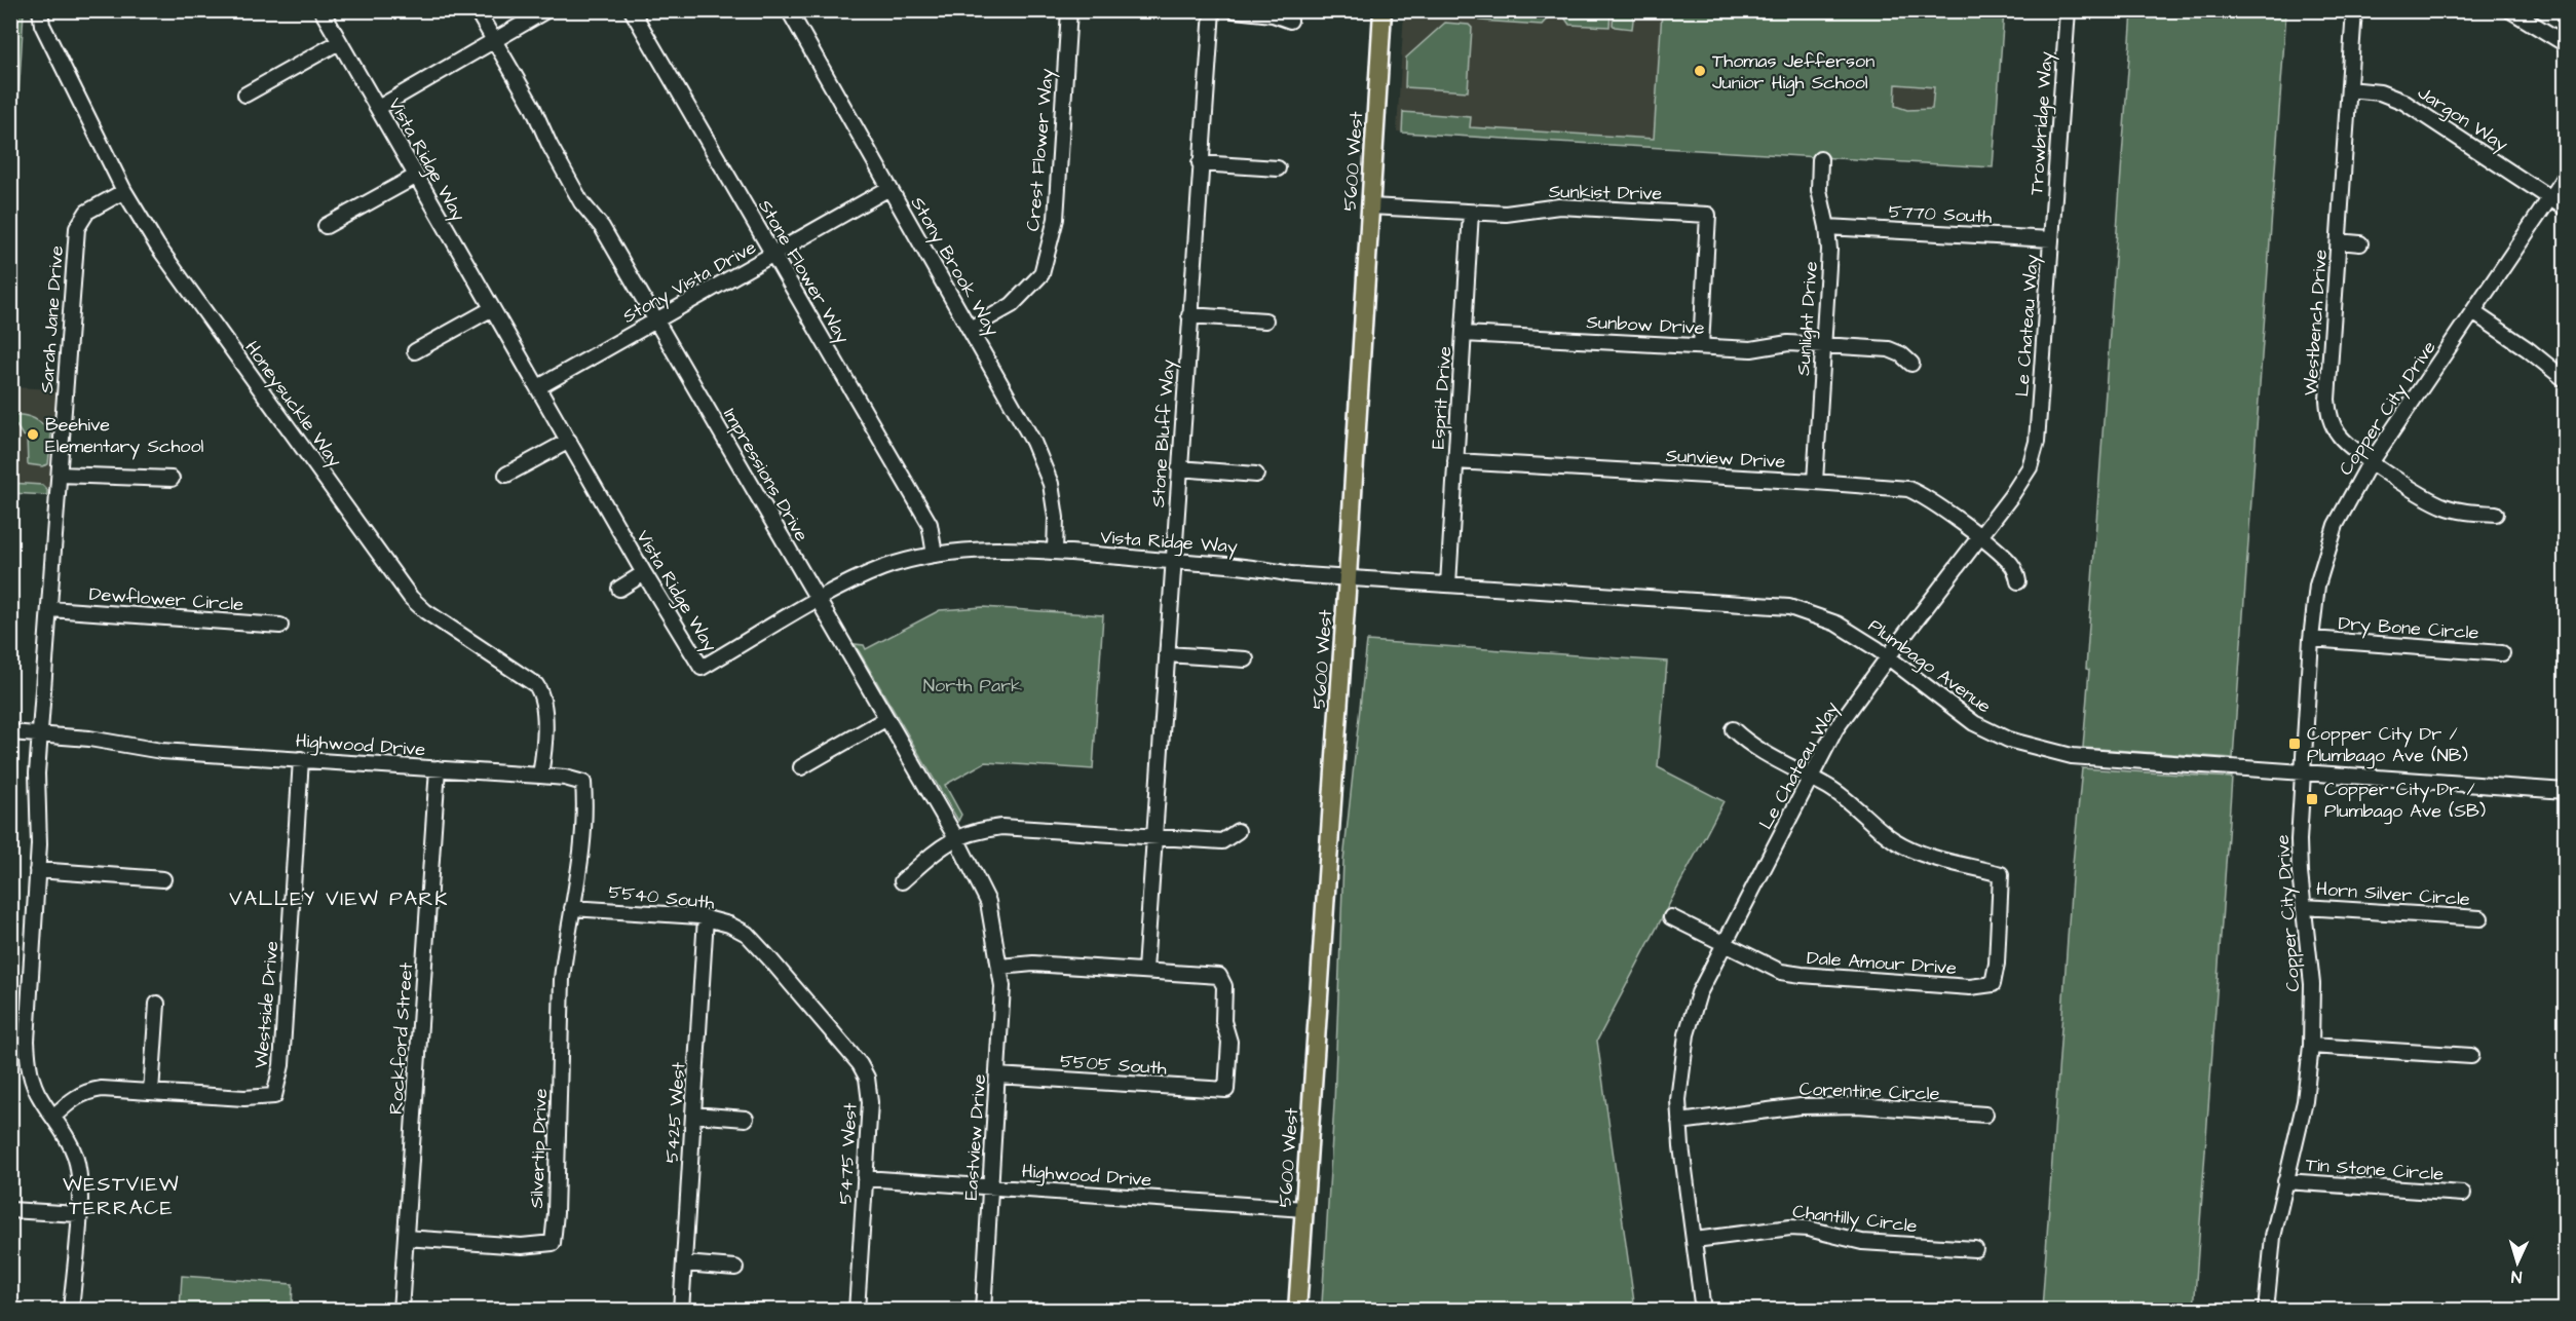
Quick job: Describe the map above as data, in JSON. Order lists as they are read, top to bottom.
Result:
{
  "streets": {
    "main road": ["5600 West"],
    "street": [
      "Jargon Way",
      "Trowbridge Way",
      "Crest Flower Way",
      "Vista Ridge Way",
      "Sunkist Drive",
      "5770 South",
      "Stony Brook Way",
      "Stone Flower Way",
      "Stony Vista Drive",
      "Sunlight Drive",
      "Sarah Jane Drive",
      "Westbench Drive",
      "Sunbow Drive",
      "Le Chateau Way",
      "Esprit Drive",
      "Honeysuckle Way",
      "Copper City Drive",
      "Stone Bluff Way",
      "Sunview Drive",
      "Impressions Drive",
      "Dewflower Circle",
      "Dry Bone Circle",
      "Plumbago Avenue",
      "Highwood Drive",
      "Horn Silver Circle",
      "5540 South",
      "Dale Amour Drive",
      "Westside Drive",
      "Rockford Street",
      "5505 South",
      "Corentine Circle",
      "5425 West",
      "Eastview Drive",
      "Silvertip Drive",
      "5475 West",
      "Tin Stone Circle",
      "Chantilly Circle"
    ]
  },
  "crossings": [
    ["Jargon Way", "Westbench Drive"],
    ["Jargon Way", "Copper City Drive"],
    ["Trowbridge Way", "5770 South"],
    ["Trowbridge Way", "Le Chateau Way"],
    ["Crest Flower Way", "Stony Brook Way"],
    ["Vista Ridge Way", "5600 West"],
    ["Vista Ridge Way", "Stony Brook Way"],
    ["Vista Ridge Way", "Stone Flower Way"],
    ["Vista Ridge Way", "Stony Vista Drive"],
    ["Vista Ridge Way", "Stone Bluff Way"],
    ["Vista Ridge Way", "Impressions Drive"],
    ["Vista Ridge Way", "Plumbago Avenue"],
    ["5600 West", "Sunkist Drive"],
    ["5600 West", "Plumbago Avenue"],
    ["5600 West", "Highwood Drive"],
    ["Sunkist Drive", "Sunbow Drive"],
    ["Sunkist Drive", "Esprit Drive"],
    ["5770 South", "Sunlight Drive"],
    ["5770 South", "Le Chateau Way"],
    ["Stony Brook Way", "Stony Vista Drive"],
    ["Stone Flower Way", "Stony Vista Drive"],
    ["Stony Vista Drive", "Impressions Drive"],
    ["Sunlight Drive", "Sunbow Drive"],
    ["Sunlight Drive", "Sunview Drive"],
    ["Sarah Jane Drive", "Honeysuckle Way"],
    ["Sarah Jane Drive", "Dewflower Circle"],
    ["Sarah Jane Drive", "Highwood Drive"],
    ["Sarah Jane Drive", "Westside Drive"],
    ["Westbench Drive", "Copper City Drive"],
    ["Sunbow Drive", "Esprit Drive"],
    ["Le Chateau Way", "Sunview Drive"],
    ["Le Chateau Way", "Plumbago Avenue"],
    ["Le Chateau Way", "Dale Amour Drive"],
    ["Le Chateau Way", "Corentine Circle"],
    ["Le Chateau Way", "Chantilly Circle"],
    ["Esprit Drive", "Sunview Drive"],
    ["Esprit Drive", "Plumbago Avenue"],
    ["Honeysuckle Way", "Highwood Drive"],
    ["Copper City Drive", "Dry Bone Circle"],
    ["Copper City Drive", "Plumbago Avenue"],
    ["Copper City Drive", "Horn Silver Circle"],
    ["Copper City Drive", "Tin Stone Circle"],
    ["Stone Bluff Way", "5505 South"],
    ["Impressions Drive", "Eastview Drive"],
    ["Highwood Drive", "5540 South"],
    ["Highwood Drive", "Westside Drive"],
    ["Highwood Drive", "Rockford Street"],
    ["Highwood Drive", "Eastview Drive"],
    ["Highwood Drive", "Silvertip Drive"],
    ["Highwood Drive", "5475 West"],
    ["5540 South", "5425 West"],
    ["5540 South", "Silvertip Drive"],
    ["5540 South", "5475 West"],
    ["Rockford Street", "Silvertip Drive"],
    ["5505 South", "Eastview Drive"]
  ],
  "districts": ["VALLEY VIEW PARK", "WESTVIEW TERRACE"],
  "parks": ["North Park"],
  "places": {
    "other": ["Thomas Jefferson Junior High School", "Beehive Elementary School"],
    "transit": ["Copper City Dr / Plumbago Ave (NB)", "Copper City Dr / Plumbago Ave (SB)"]
  },
  "north": "bottom"
}
